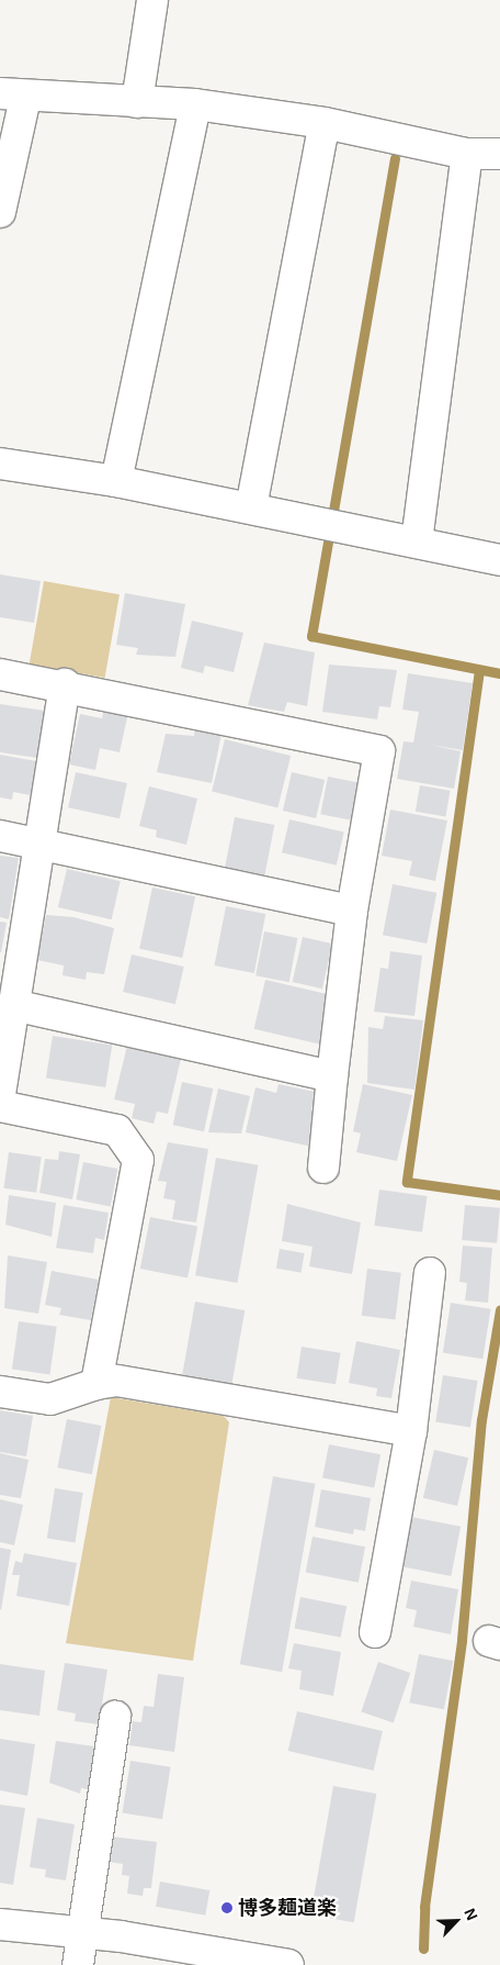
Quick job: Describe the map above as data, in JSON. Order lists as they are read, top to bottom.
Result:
{
  "places": ["博多麺道楽"],
  "north": "top right"
}
